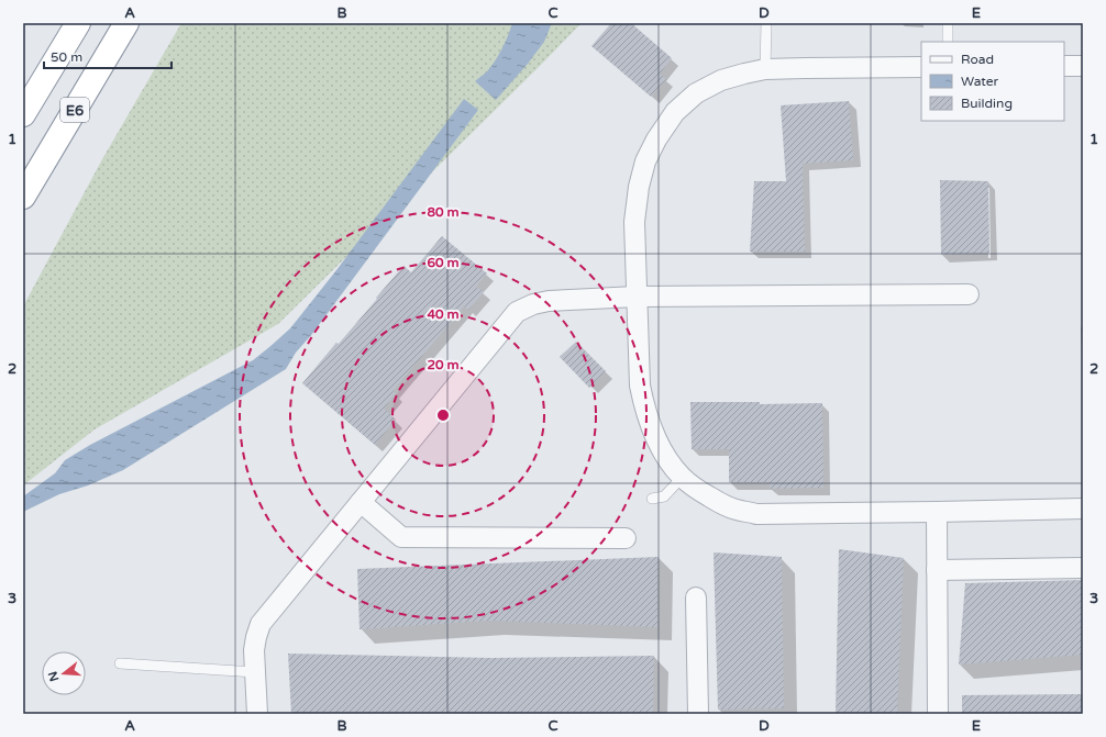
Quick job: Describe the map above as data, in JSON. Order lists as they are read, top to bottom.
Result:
{
  "streets": {
    "highway": ["E6"]
  },
  "legend": ["Road", "Water", "Building"],
  "scale_bar": "50 m",
  "north": "left",
  "grid": {
    "columns": [
      "A",
      "B",
      "C",
      "D",
      "E"
    ],
    "rows": ["1", "2", "3"]
  },
  "rings": [
    "80 m",
    "60 m",
    "40 m",
    "20 m"
  ]
}
